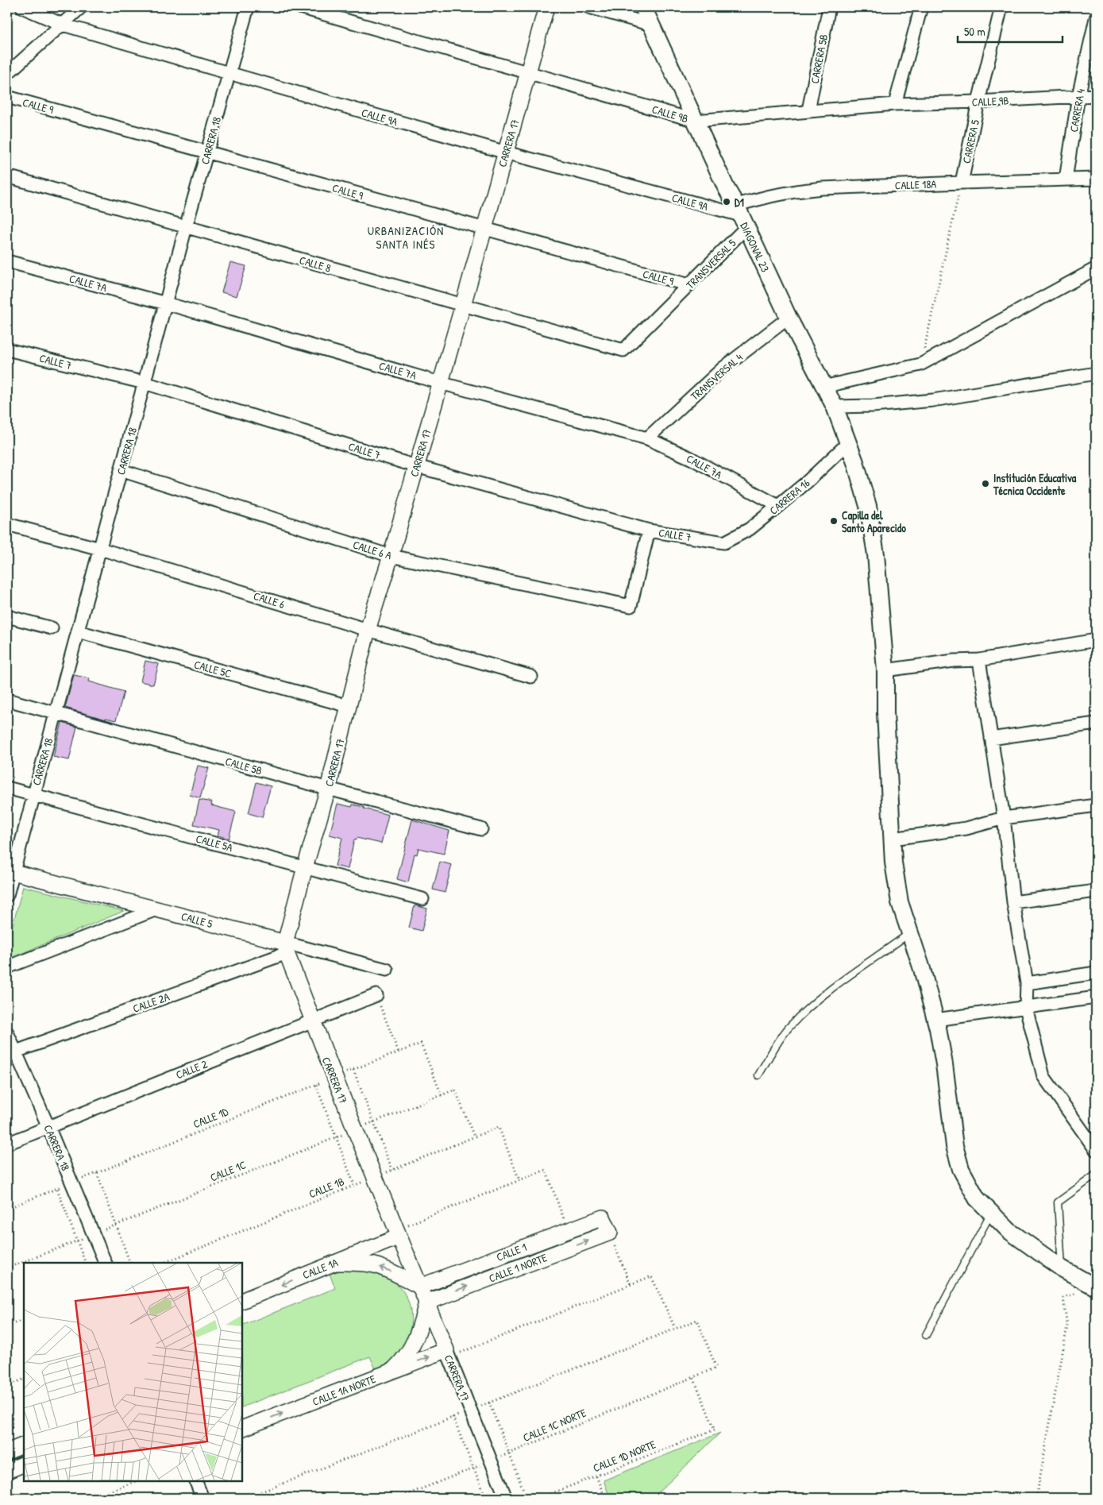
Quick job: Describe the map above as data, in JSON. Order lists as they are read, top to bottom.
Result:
{
  "streets": {
    "main road": ["DIAGONAL 23"],
    "street": [
      "CARRERA 5B",
      "CALLE 9B",
      "CALLE 9",
      "CARRERA 4",
      "CALLE 9A",
      "CARRERA 18",
      "CARRERA 5",
      "CARRERA 17",
      "CALLE 18A",
      "CALLE 8",
      "TRANSVERSAL 5",
      "CALLE 7A",
      "CALLE 7",
      "TRANSVERSAL 4",
      "CARRERA 16",
      "CALLE 6 A",
      "CALLE 6",
      "CALLE 5C",
      "CALLE 5B",
      "CALLE 5A",
      "CALLE 5",
      "CALLE 2A",
      "CALLE 2",
      "CALLE 1",
      "CALLE 1 NORTE",
      "CALLE 1A",
      "CALLE 1A NORTE"
    ],
    "path": [
      "CALLE 1D",
      "CALLE 1C",
      "CALLE 1B",
      "CALLE 1C NORTE",
      "CALLE 1D NORTE"
    ]
  },
  "crossings": [
    ["CARRERA 5B", "CALLE 9B"],
    ["CALLE 9B", "CARRERA 4"],
    ["CALLE 9B", "CARRERA 5"],
    ["CALLE 9B", "CARRERA 17"],
    ["CALLE 9B", "DIAGONAL 23"],
    ["CALLE 9", "CARRERA 18"],
    ["CALLE 9", "CARRERA 17"],
    ["CALLE 9", "TRANSVERSAL 5"],
    ["CARRERA 4", "CALLE 18A"],
    ["CALLE 9A", "CARRERA 18"],
    ["CALLE 9A", "CARRERA 17"],
    ["CALLE 9A", "CALLE 18A"],
    ["CALLE 9A", "DIAGONAL 23"],
    ["CALLE 9A", "TRANSVERSAL 5"],
    ["CARRERA 18", "CALLE 8"],
    ["CARRERA 18", "CALLE 7A"],
    ["CARRERA 18", "CALLE 7"],
    ["CARRERA 18", "CALLE 6 A"],
    ["CARRERA 18", "CALLE 6"],
    ["CARRERA 18", "CALLE 5C"],
    ["CARRERA 18", "CALLE 5B"],
    ["CARRERA 18", "CALLE 5A"],
    ["CARRERA 18", "CALLE 5"],
    ["CARRERA 18", "CALLE 2A"],
    ["CARRERA 18", "CALLE 2"],
    ["CARRERA 18", "CALLE 1D"],
    ["CARRERA 18", "CALLE 1C"],
    ["CARRERA 5", "CALLE 18A"],
    ["CARRERA 17", "CALLE 8"],
    ["CARRERA 17", "CALLE 7A"],
    ["CARRERA 17", "CALLE 7"],
    ["CARRERA 17", "CALLE 6 A"],
    ["CARRERA 17", "CALLE 6"],
    ["CARRERA 17", "CALLE 5C"],
    ["CARRERA 17", "CALLE 5B"],
    ["CARRERA 17", "CALLE 5A"],
    ["CARRERA 17", "CALLE 5"],
    ["CARRERA 17", "CALLE 2A"],
    ["CARRERA 17", "CALLE 2"],
    ["CARRERA 17", "CALLE 1D"],
    ["CARRERA 17", "CALLE 1C"],
    ["CARRERA 17", "CALLE 1B"],
    ["CARRERA 17", "CALLE 1"],
    ["CARRERA 17", "CALLE 1 NORTE"],
    ["CARRERA 17", "CALLE 1A"],
    ["CARRERA 17", "CALLE 1A NORTE"],
    ["CARRERA 17", "CALLE 1C NORTE"],
    ["CALLE 18A", "DIAGONAL 23"],
    ["CALLE 18A", "TRANSVERSAL 5"],
    ["DIAGONAL 23", "TRANSVERSAL 5"],
    ["DIAGONAL 23", "TRANSVERSAL 4"],
    ["DIAGONAL 23", "CARRERA 16"],
    ["CALLE 8", "TRANSVERSAL 5"],
    ["CALLE 7A", "TRANSVERSAL 4"],
    ["CALLE 7A", "CARRERA 16"],
    ["CALLE 7", "CARRERA 16"],
    ["CALLE 7", "CALLE 6 A"],
    ["CALLE 5", "CALLE 2A"],
    ["CALLE 1D", "CALLE 1C"],
    ["CALLE 1C", "CALLE 1B"],
    ["CALLE 1", "CALLE 1 NORTE"],
    ["CALLE 1C NORTE", "CALLE 1D NORTE"]
  ],
  "one_way": ["CALLE 1 NORTE", "CALLE 1A", "CALLE 1A NORTE"],
  "districts": ["URBANIZACIÓN SANTA INÉS"],
  "places": ["D1", "Institución Educativa Técnica Occidente", "Capilla del Santo Aparecido"],
  "scale_bar": "50 m"
}
